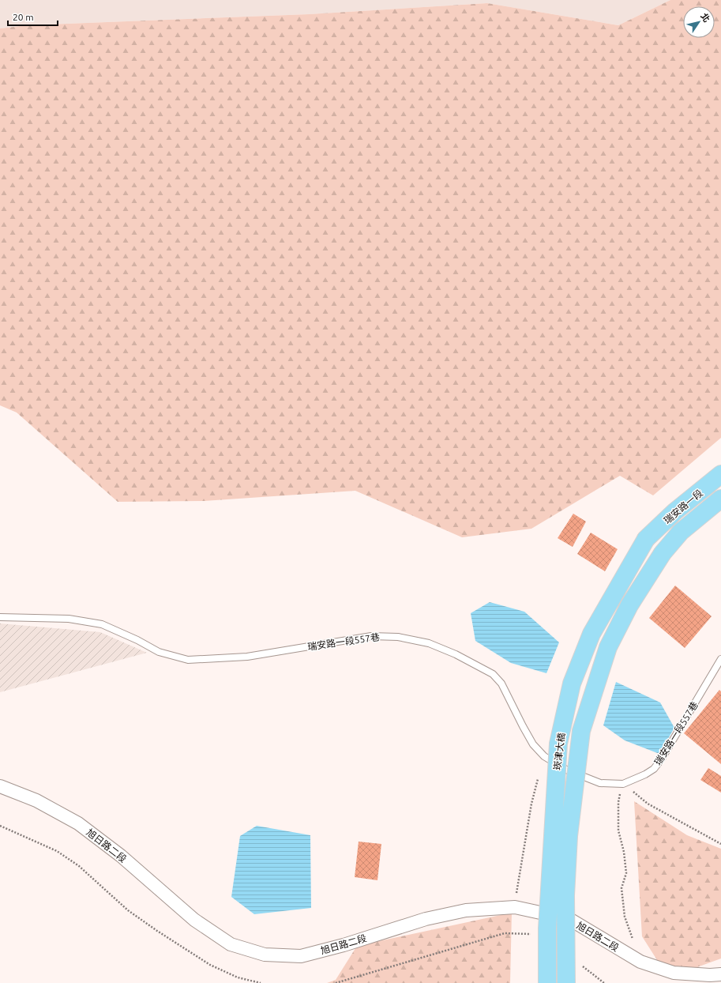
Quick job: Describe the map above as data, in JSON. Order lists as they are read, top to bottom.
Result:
{
  "streets": {
    "main road": ["瑞安路一段", "崁津大橋"],
    "street": ["旭日路二段"],
    "lane": ["瑞安路一段557巷"]
  },
  "crossings": [
    ["瑞安路一段", "崁津大橋"]
  ],
  "scale_bar": "20 m",
  "north": "top right"
}
